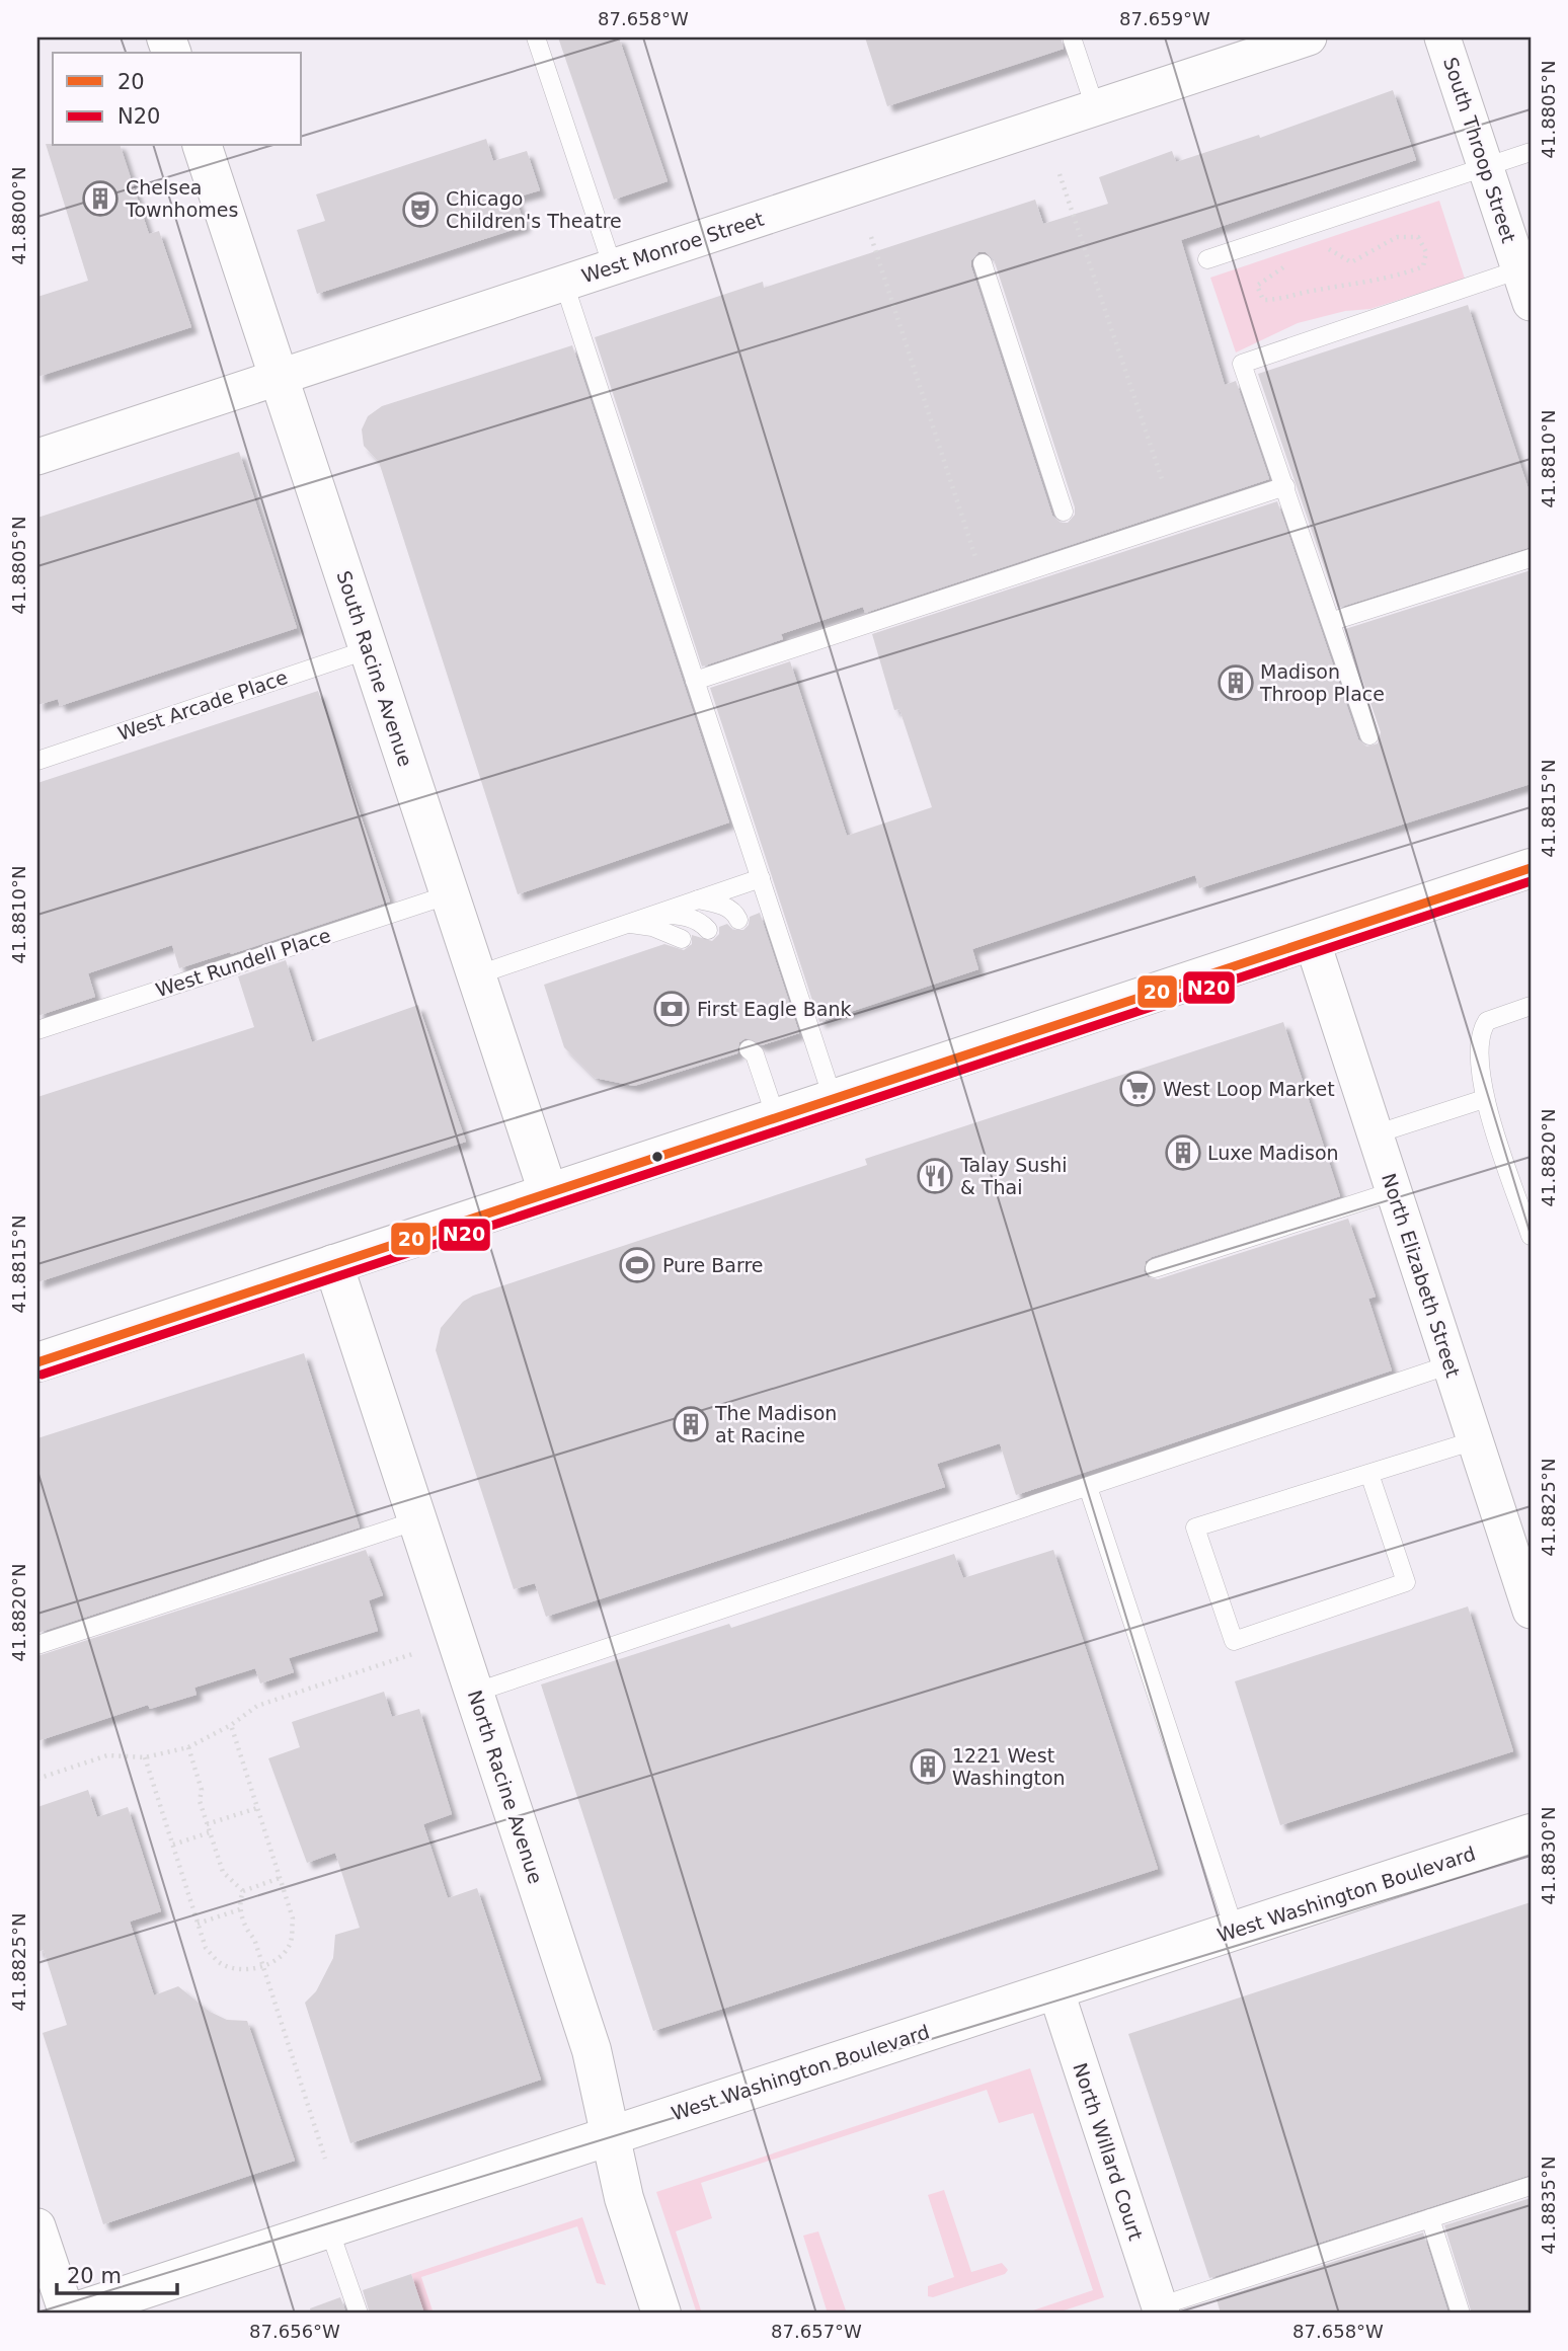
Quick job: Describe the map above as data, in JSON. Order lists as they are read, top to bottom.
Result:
{
  "streets": {
    "street": [
      "South Throop Street",
      "West Monroe Street",
      "South Racine Avenue",
      "North Elizabeth Street",
      "North Racine Avenue",
      "West Washington Boulevard",
      "North Willard Court"
    ],
    "lane": ["West Arcade Place", "West Rundell Place"]
  },
  "crossings": [
    ["West Monroe Street", "South Racine Avenue"],
    ["South Racine Avenue", "West Arcade Place"],
    ["South Racine Avenue", "West Rundell Place"],
    ["North Racine Avenue", "West Washington Boulevard"],
    ["West Washington Boulevard", "North Willard Court"]
  ],
  "places": {
    "building": [
      "Chelsea Townhomes",
      "Madison Throop Place",
      "Luxe Madison",
      "The Madison at Racine",
      "1221 West Washington"
    ],
    "theatre": ["Chicago Children's Theatre"],
    "bank": ["First Eagle Bank"],
    "supermarket": ["West Loop Market"],
    "restaurant": ["Talay Sushi & Thai"],
    "sports": ["Pure Barre"]
  },
  "lines": ["transit line 20", "transit line N20"],
  "legend": ["20", "N20"],
  "scale_bar": "20 m",
  "coordinates": [
    "87.658°W",
    "87.659°W",
    "41.8805°N",
    "41.8800°N",
    "41.8810°N",
    "41.8815°N",
    "41.8820°N",
    "41.8825°N",
    "41.8830°N",
    "41.8835°N",
    "87.656°W",
    "87.657°W"
  ]
}
